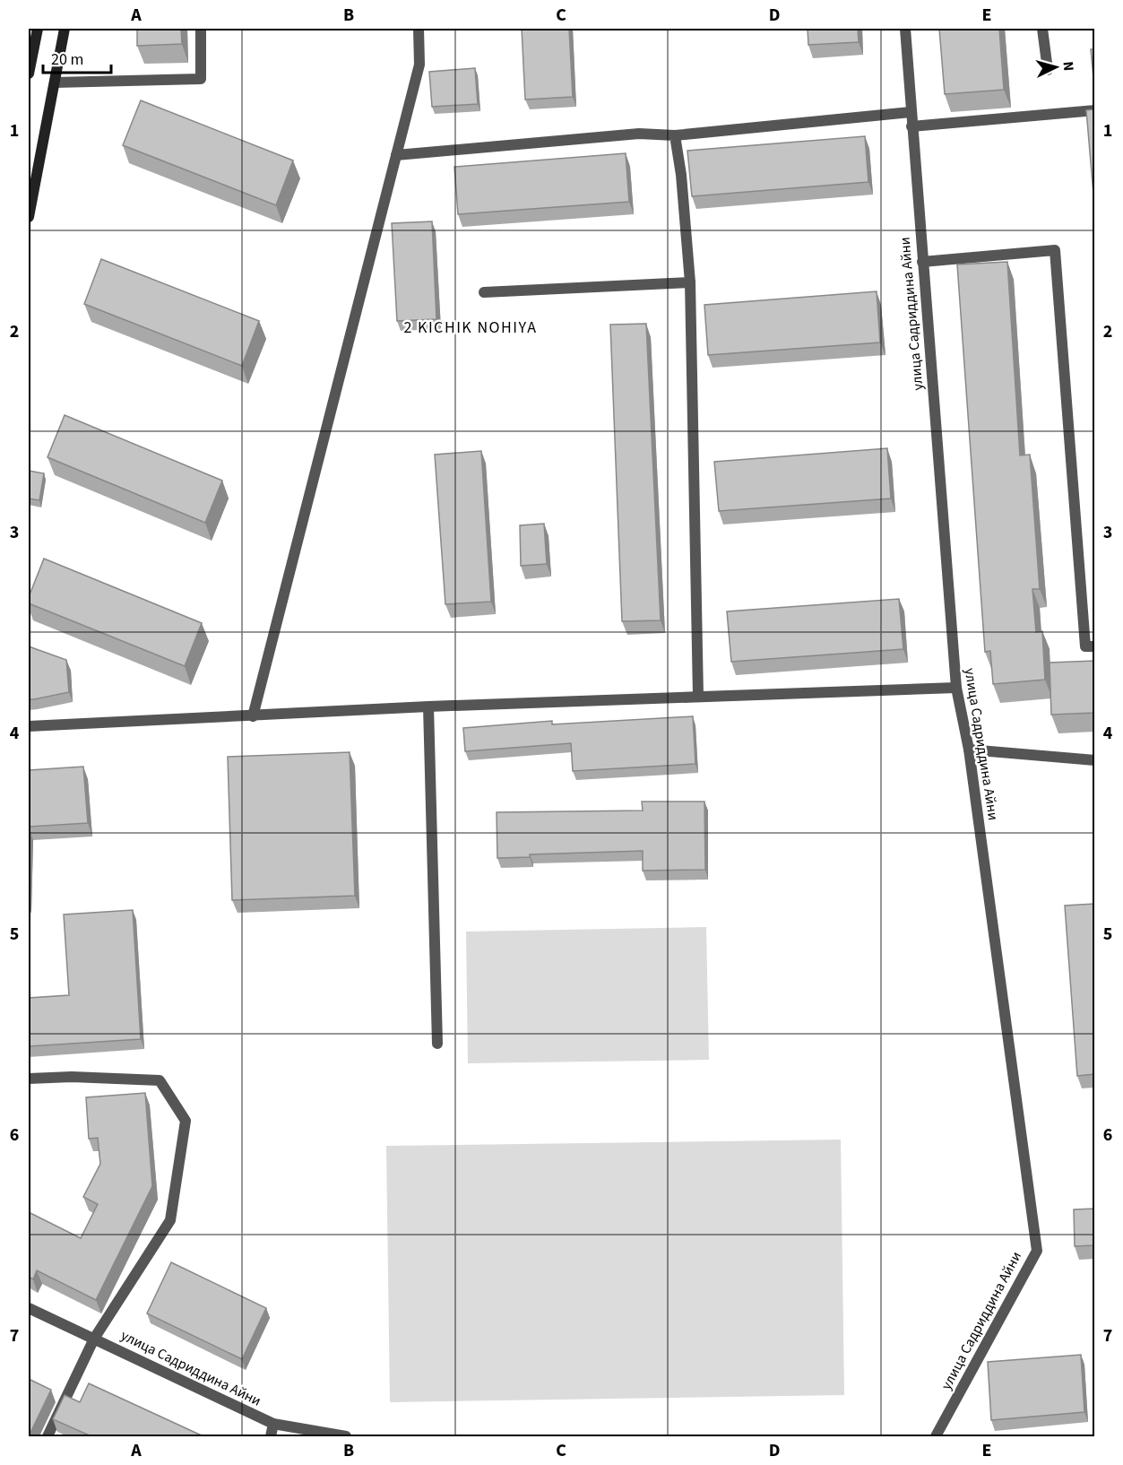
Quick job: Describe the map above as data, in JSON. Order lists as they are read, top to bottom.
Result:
{
  "streets": {
    "street": ["улица Садриддина Айни"]
  },
  "districts": ["2 KICHIK NOHIYA"],
  "scale_bar": "20 m",
  "north": "right",
  "grid": {
    "columns": [
      "A",
      "B",
      "C",
      "D",
      "E"
    ],
    "rows": [
      "1",
      "2",
      "3",
      "4",
      "5",
      "6",
      "7"
    ]
  }
}
